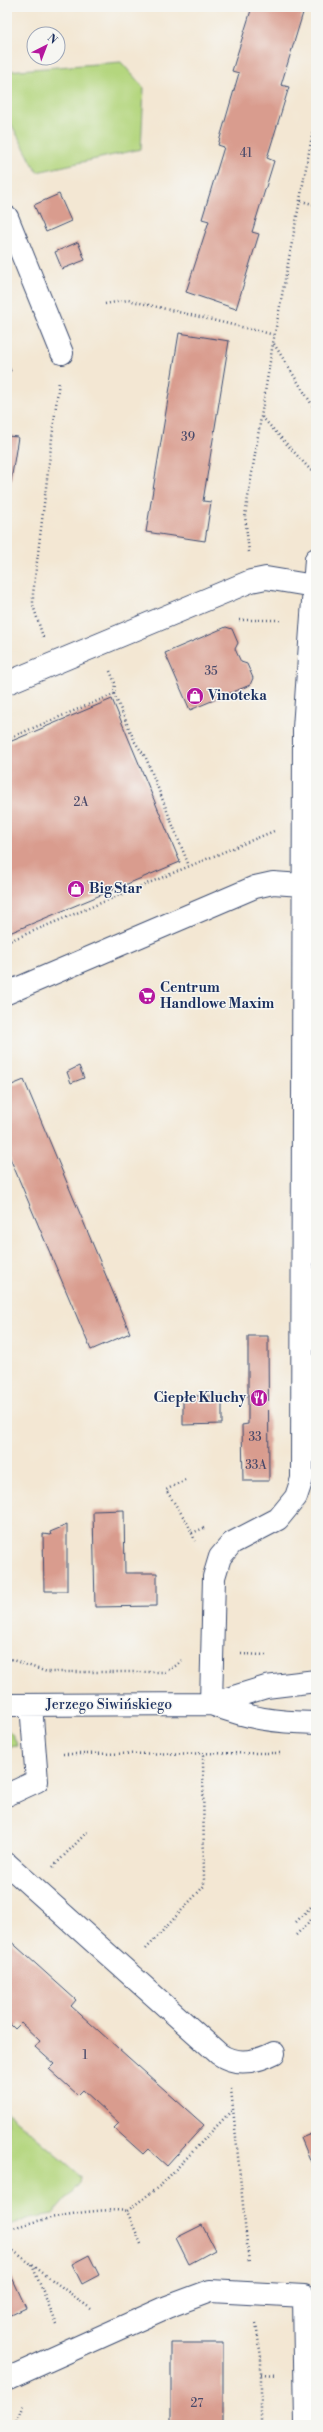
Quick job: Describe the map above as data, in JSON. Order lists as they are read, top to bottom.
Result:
{
  "streets": {
    "street": ["Jerzego Siwińskiego"]
  },
  "places": {
    "shop": ["Vinoteka", "Big Star"],
    "supermarket": ["Centrum Handlowe Maxim"],
    "restaurant": ["Ciepłe Kluchy"]
  },
  "house_numbers": [
    "41",
    "39",
    "35",
    "2A",
    "33",
    "33A",
    "1",
    "27"
  ],
  "north": "top right"
}
